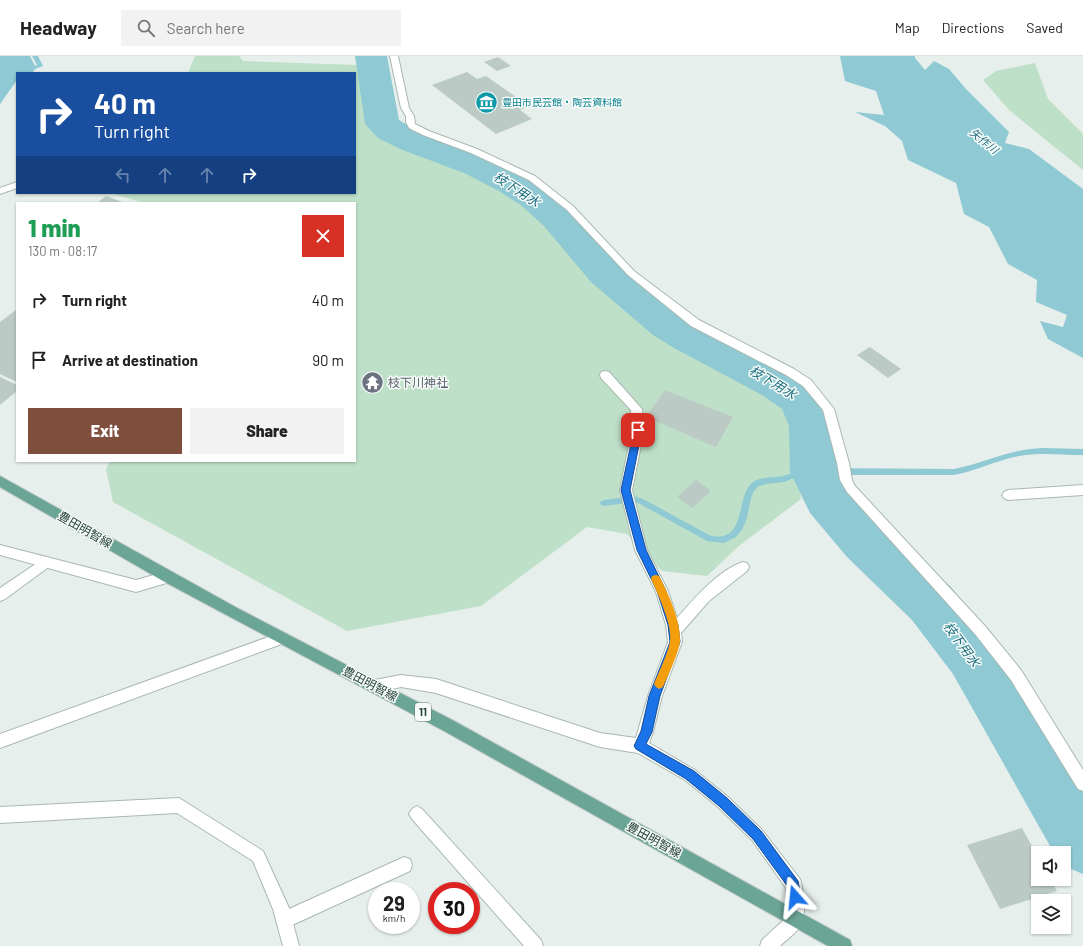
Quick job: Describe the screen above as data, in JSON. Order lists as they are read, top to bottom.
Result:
{
  "streets": {
    "main road": ["豊田明智線", "11"]
  },
  "water": ["矢作川", "枝下用水"],
  "places": {
    "museum": ["豊田市民芸館・陶芸資料館"],
    "temple": ["枝下川神社"]
  },
  "page": {
    "header": "Headway",
    "search": "Search here",
    "nav": ["Map", "Directions", "Saved"],
    "turn": ["40 m", "Turn right"],
    "heading": ["1 min", "130 m · 08:17"],
    "list": [
      {
        "name": "Turn right",
        "value": "40 m"
      },
      {
        "name": "Arrive at destination",
        "value": "90 m"
      }
    ],
    "buttons": ["Exit", "Share"],
    "speed": "29 km/h",
    "limit": "30"
  }
}
